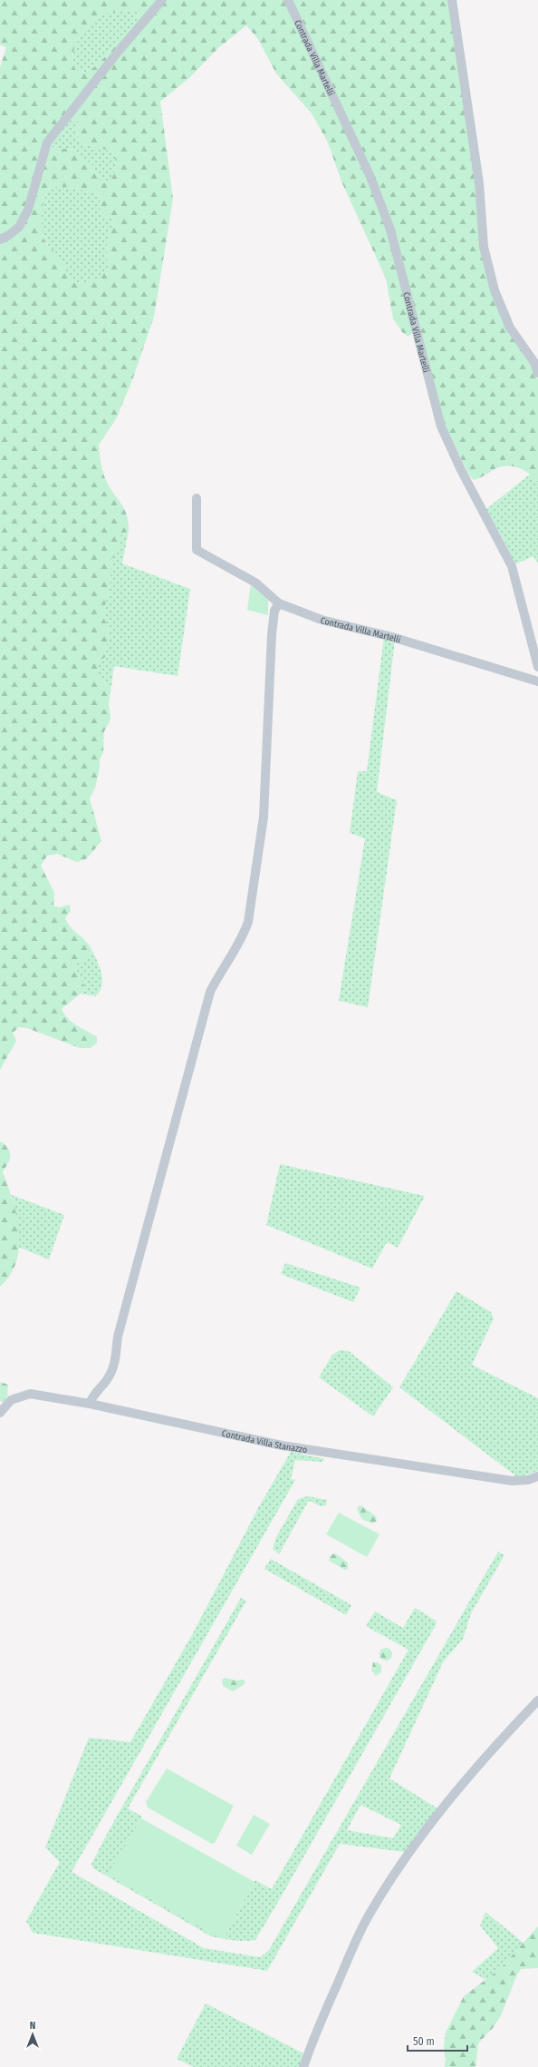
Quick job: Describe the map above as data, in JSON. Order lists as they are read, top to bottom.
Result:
{
  "streets": {
    "street": ["Contrada Villa Martelli", "Contrada Villa Stanazzo"]
  },
  "scale_bar": "50 m",
  "north": "top"
}
